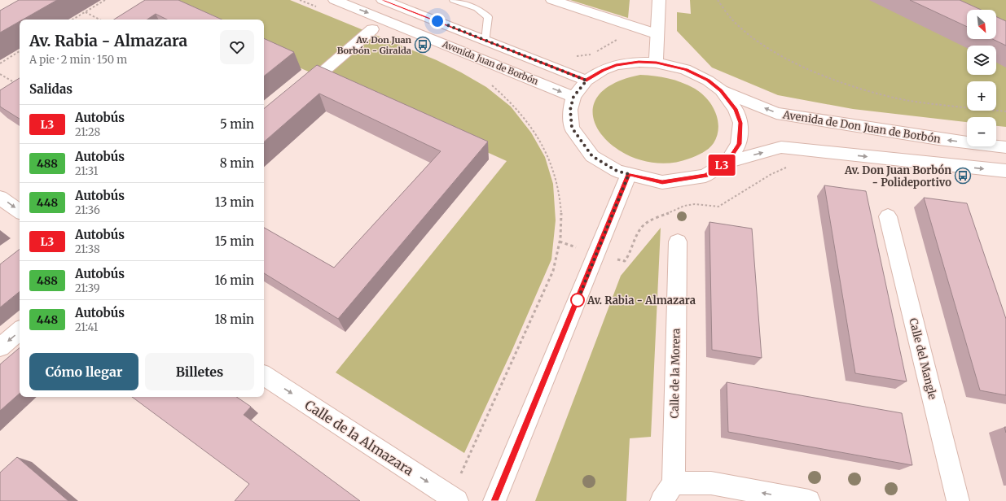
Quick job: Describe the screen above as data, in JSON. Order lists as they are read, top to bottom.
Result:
{
  "streets": {
    "street": [
      "Avenida Juan de Borbón",
      "Avenida de Don Juan de Borbón",
      "Calle del Mangle",
      "Calle de la Morera",
      "Calle de la Almazara"
    ]
  },
  "one_way": ["Calle de la Almazara"],
  "places": {
    "bus stop": ["Av. Don Juan Borbón - Giralda", "Av. Don Juan Borbón - Polideportivo"],
    "other": ["Av. Rabia - Almazara"]
  },
  "lines": ["bus line L3"],
  "north": "bottom right",
  "page": {
    "on_map": "L3",
    "map_buttons": ["+", "−"],
    "heading": [
      ["Av. Rabia - Almazara", "A pie · 2 min · 150 m"],
      "Salidas"
    ],
    "list": [
      {
        "mark": "L3",
        "name": "Autobús",
        "note": "21:28",
        "value": "5 min"
      },
      {
        "mark": "488",
        "name": "Autobús",
        "note": "21:31",
        "value": "8 min"
      },
      {
        "mark": "448",
        "name": "Autobús",
        "note": "21:36",
        "value": "13 min"
      },
      {
        "mark": "L3",
        "name": "Autobús",
        "note": "21:38",
        "value": "15 min"
      },
      {
        "mark": "488",
        "name": "Autobús",
        "note": "21:39",
        "value": "16 min"
      },
      {
        "mark": "448",
        "name": "Autobús",
        "note": "21:41",
        "value": "18 min"
      }
    ],
    "buttons": ["Cómo llegar", "Billetes"]
  }
}
